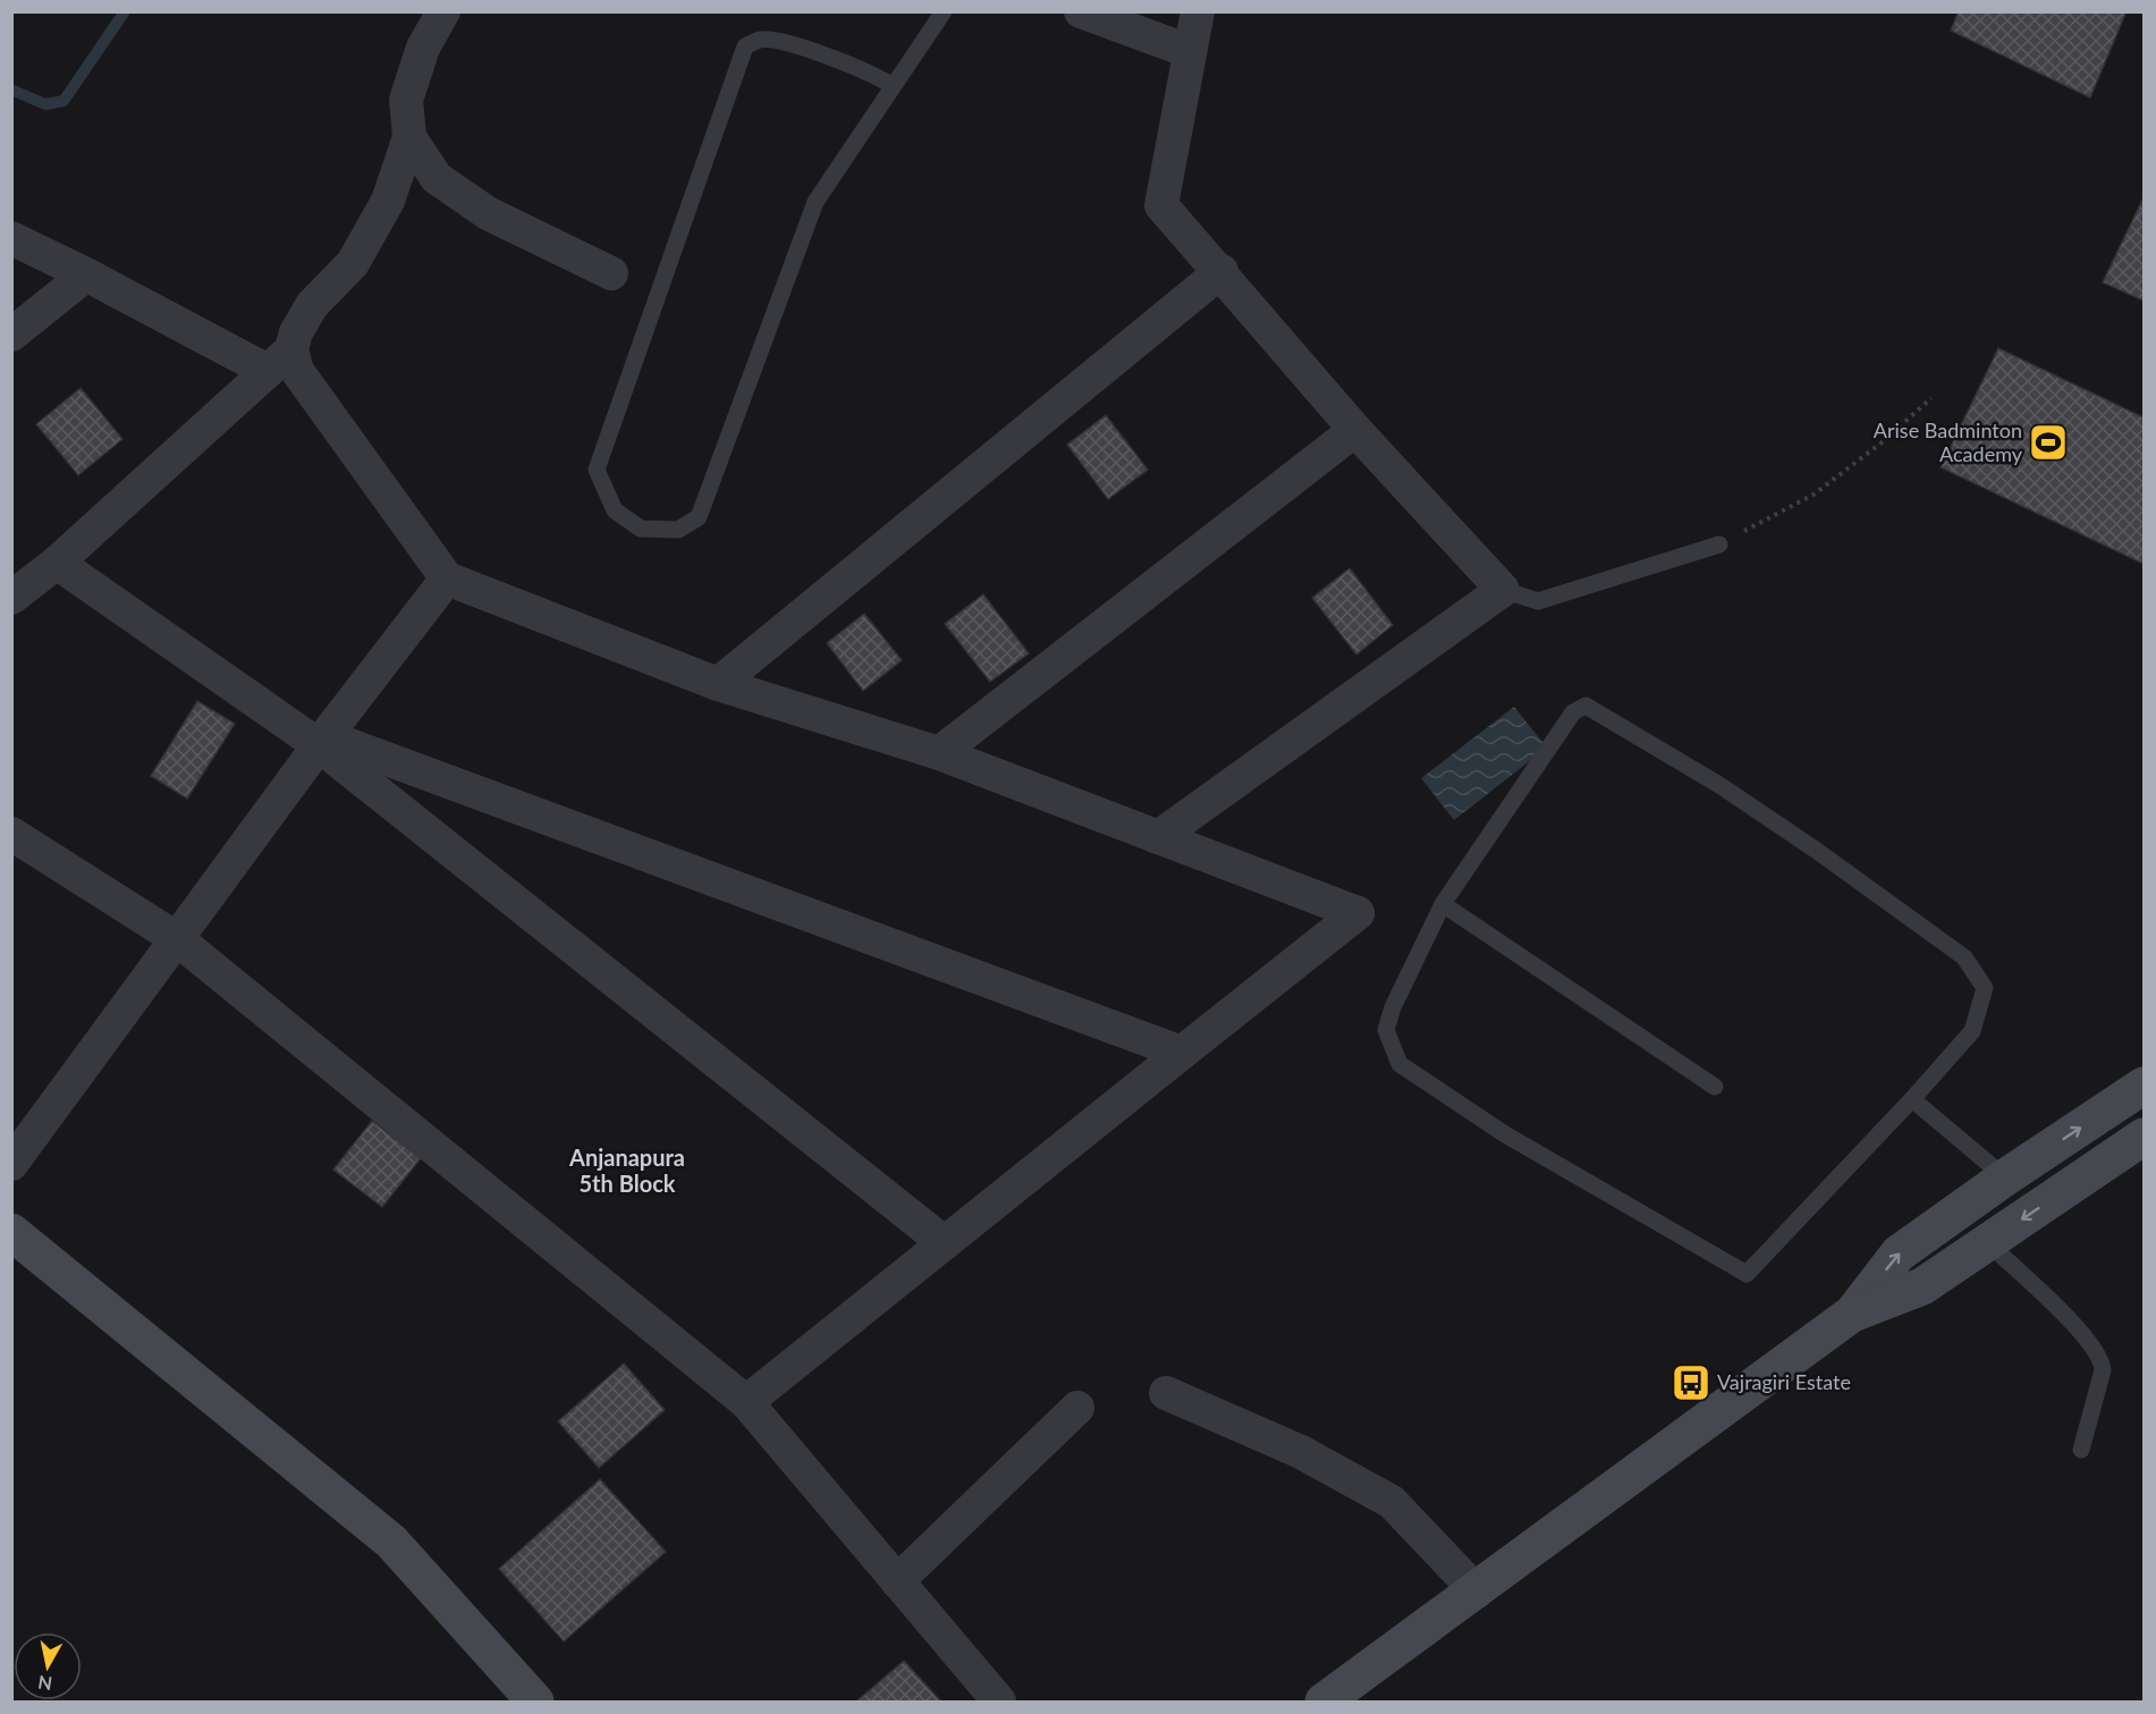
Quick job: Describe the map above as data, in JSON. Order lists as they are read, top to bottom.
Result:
{
  "districts": ["Anjanapura 5th Block"],
  "places": {
    "sports": ["Arise Badminton Academy"],
    "bus stop": ["Vajragiri Estate"]
  },
  "north": "bottom"
}
